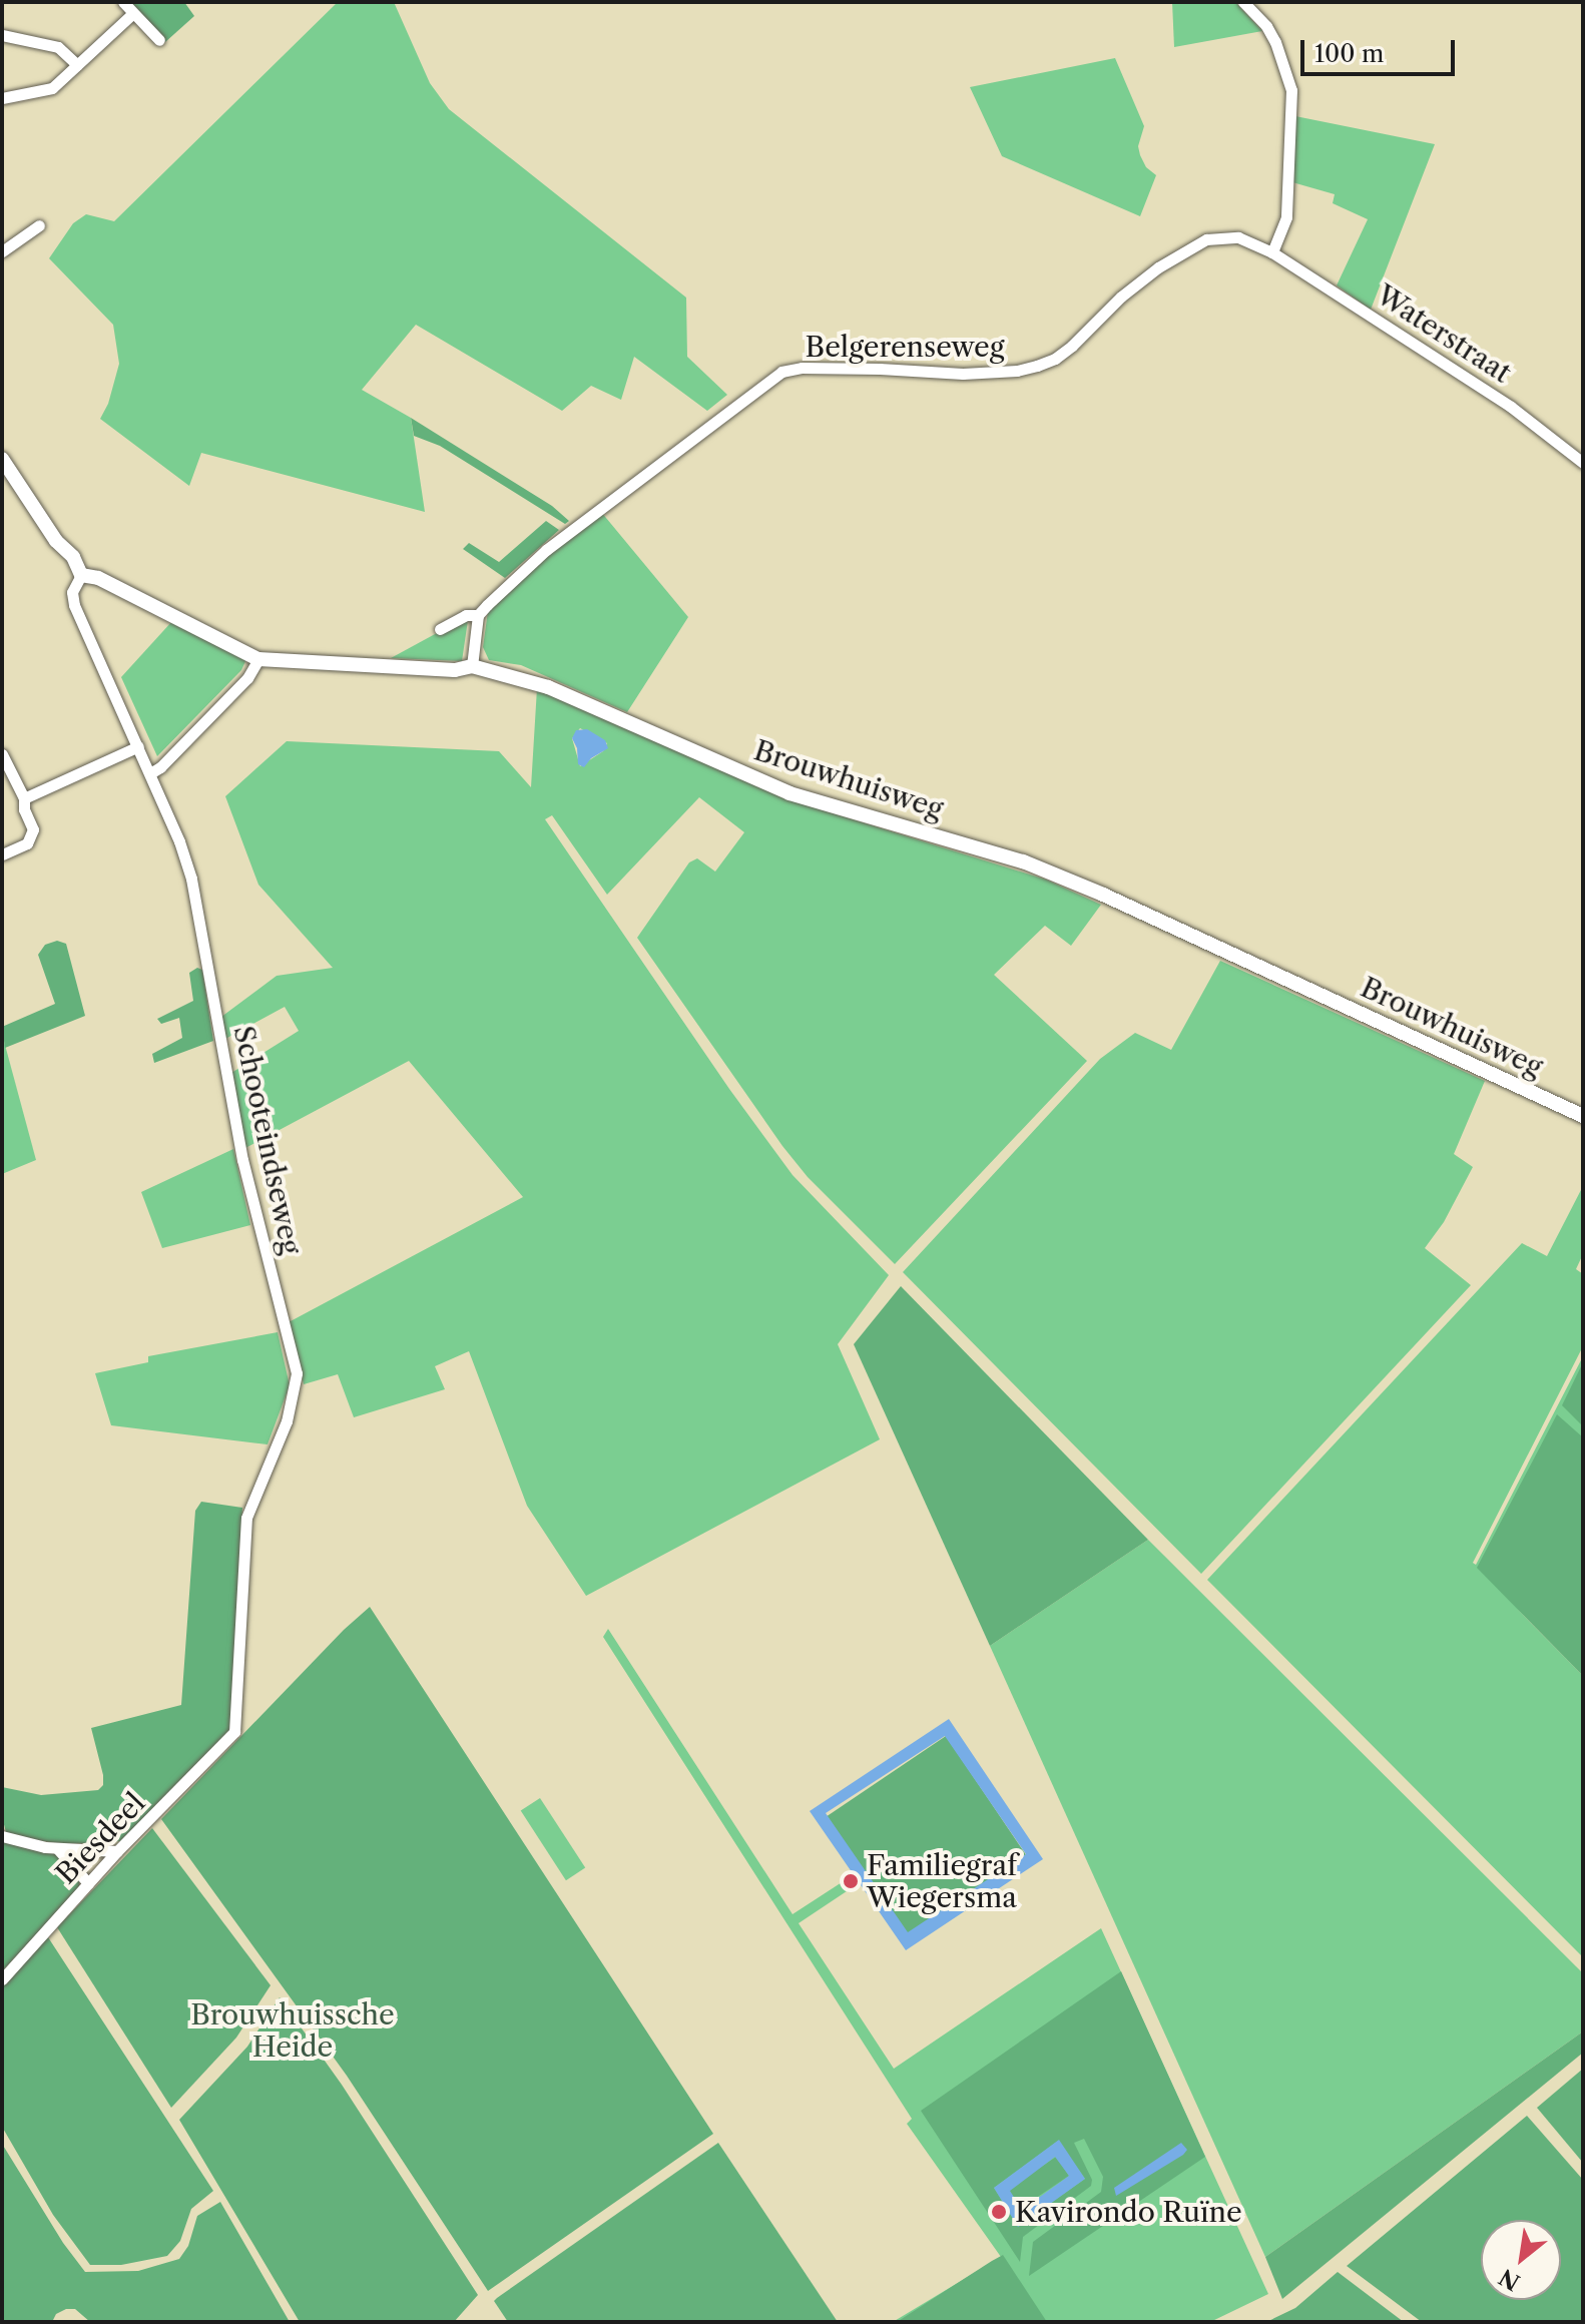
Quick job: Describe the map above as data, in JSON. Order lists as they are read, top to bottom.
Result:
{
  "streets": {
    "street": [
      "Waterstraat",
      "Belgerenseweg",
      "Brouwhuisweg",
      "Schooteindseweg",
      "Biesdeel"
    ]
  },
  "crossings": [
    ["Waterstraat", "Belgerenseweg"],
    ["Brouwhuisweg", "Schooteindseweg"],
    ["Schooteindseweg", "Biesdeel"]
  ],
  "parks": ["Brouwhuissche Heide"],
  "places": ["Familiegraf Wiegersma", "Kavirondo Ruïne"],
  "scale_bar": "100 m",
  "north": "bottom left"
}
